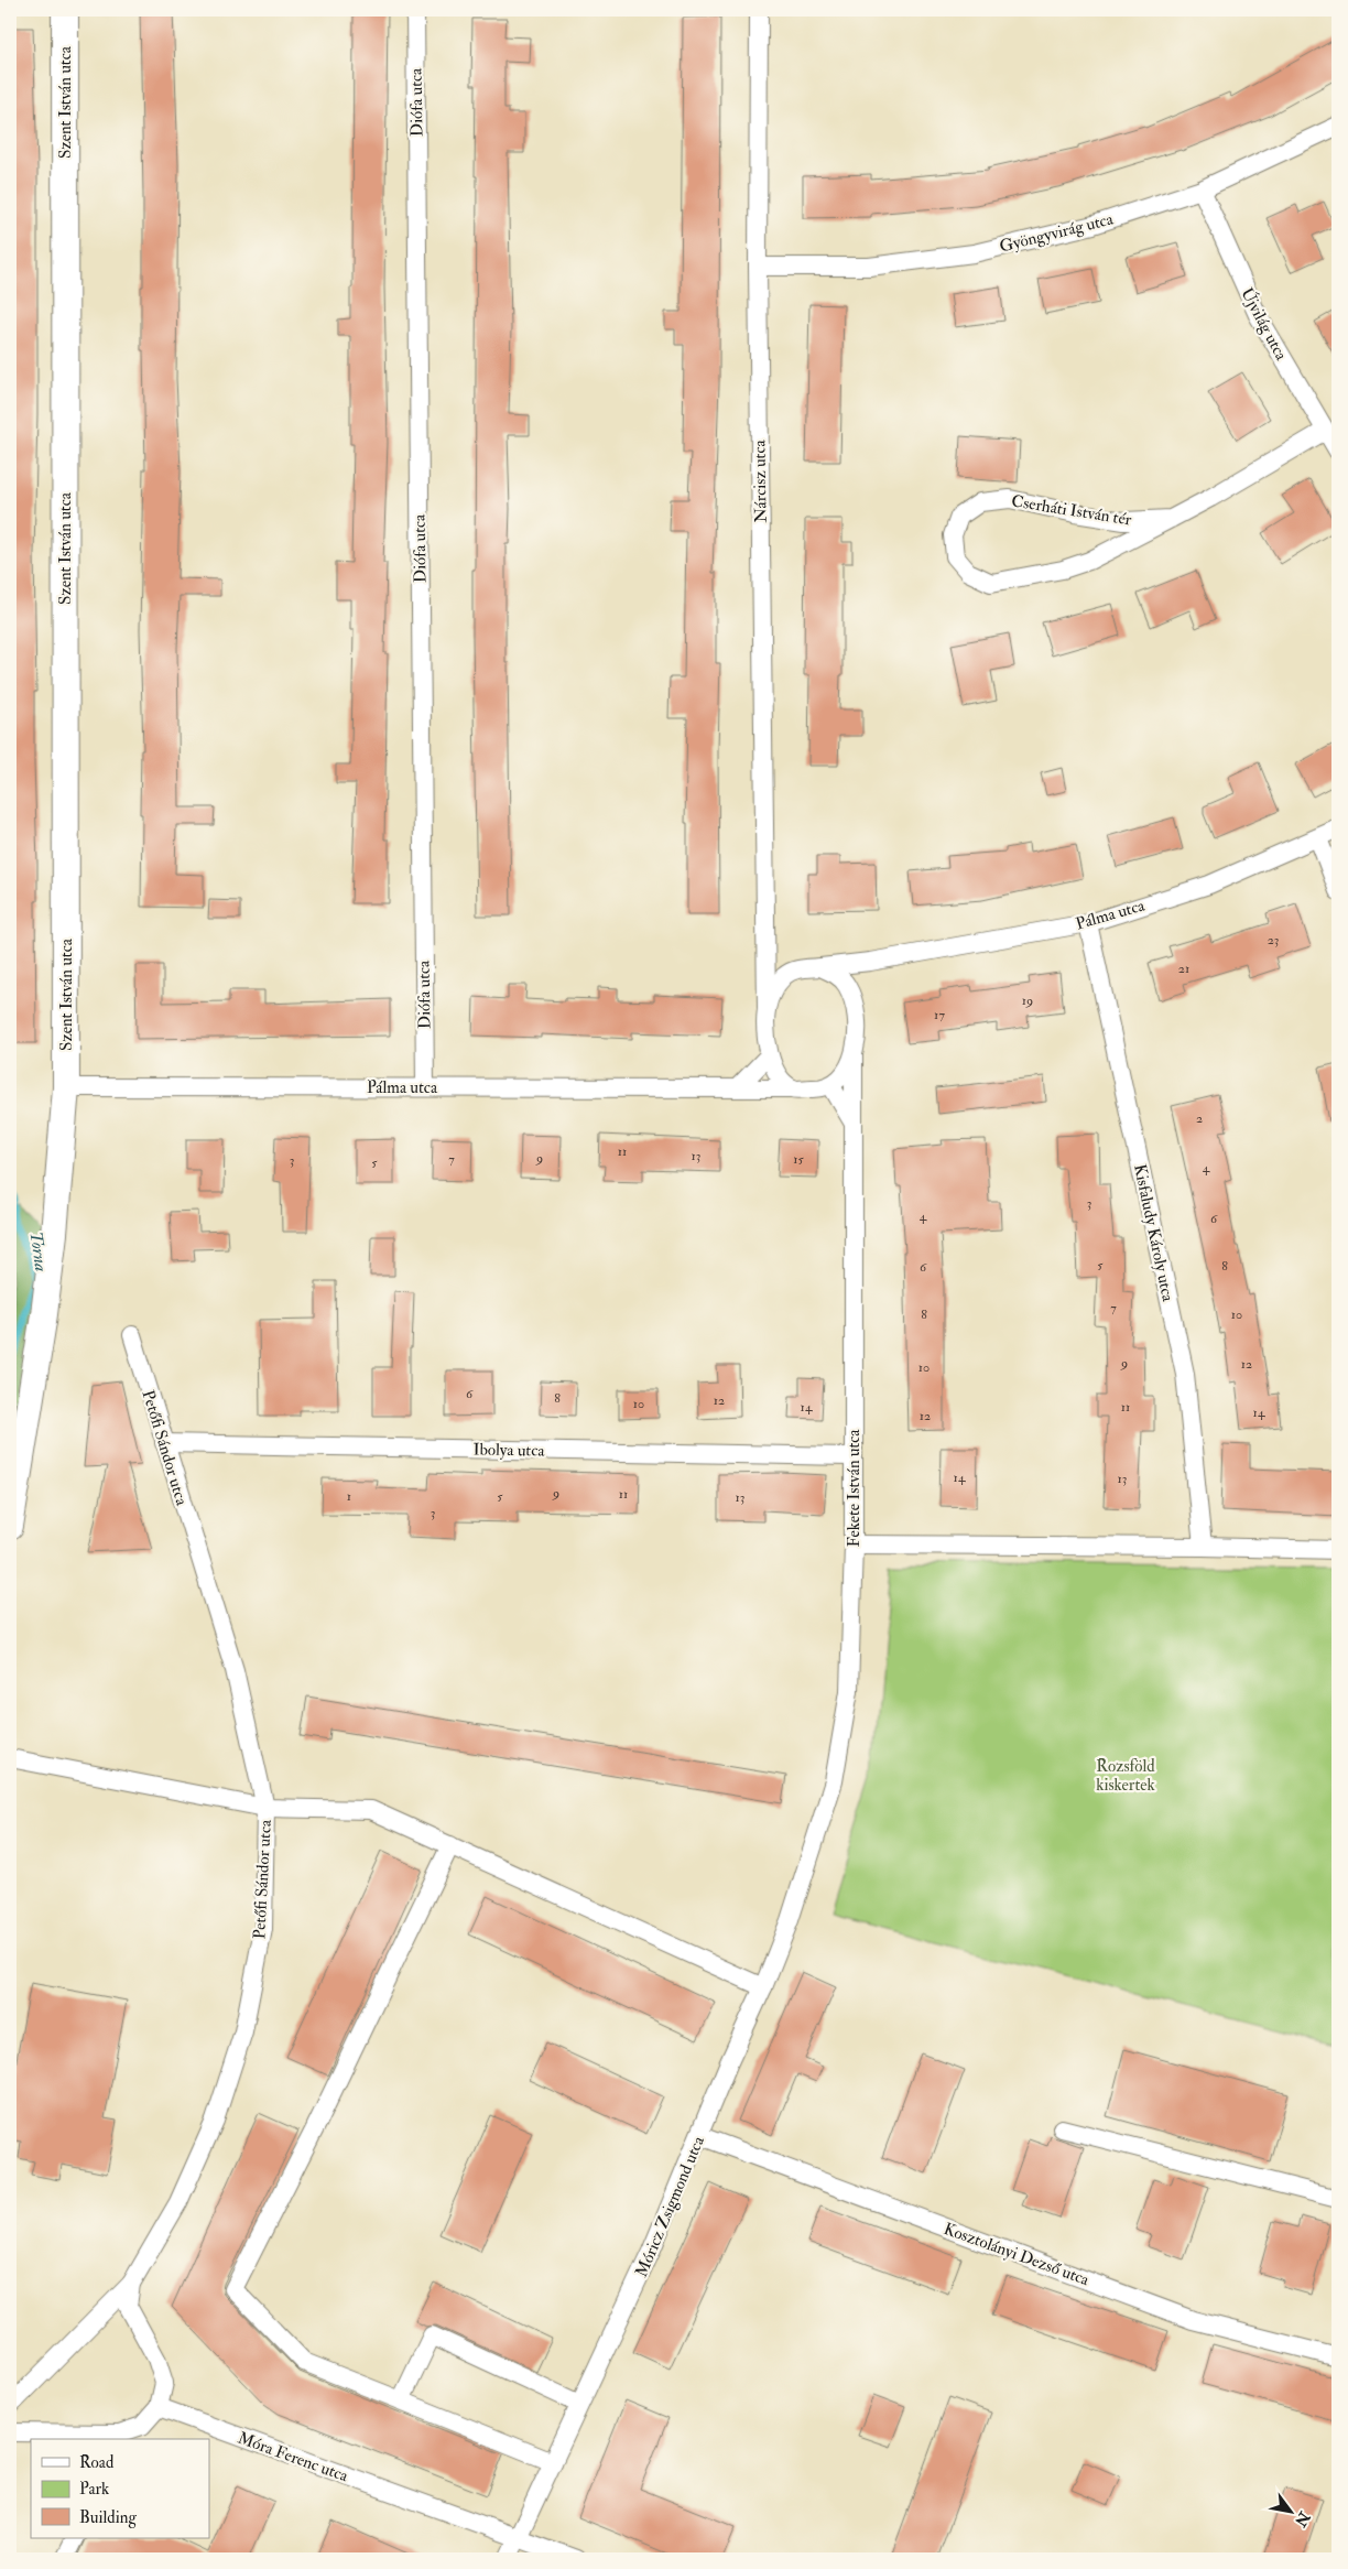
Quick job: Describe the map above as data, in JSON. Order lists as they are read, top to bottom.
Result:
{
  "streets": {
    "main road": ["Szent István utca"],
    "street": [
      "Diófa utca",
      "Gyöngyvirág utca",
      "Újvilág utca",
      "Nárcisz utca",
      "Cserháti István tér",
      "Pálma utca",
      "Kisfaludy Károly utca",
      "Petőfi Sándor utca",
      "Ibolya utca",
      "Fekete István utca",
      "Móricz Zsigmond utca",
      "Kosztolányi Dezső utca",
      "Móra Ferenc utca"
    ]
  },
  "crossings": [
    ["Szent István utca", "Pálma utca"],
    ["Diófa utca", "Pálma utca"],
    ["Gyöngyvirág utca", "Újvilág utca"],
    ["Gyöngyvirág utca", "Nárcisz utca"],
    ["Újvilág utca", "Cserháti István tér"],
    ["Nárcisz utca", "Pálma utca"],
    ["Nárcisz utca", "Fekete István utca"],
    ["Pálma utca", "Kisfaludy Károly utca"],
    ["Pálma utca", "Fekete István utca"],
    ["Petőfi Sándor utca", "Ibolya utca"],
    ["Petőfi Sándor utca", "Móra Ferenc utca"],
    ["Ibolya utca", "Fekete István utca"],
    ["Fekete István utca", "Móricz Zsigmond utca"],
    ["Móricz Zsigmond utca", "Kosztolányi Dezső utca"],
    ["Móricz Zsigmond utca", "Móra Ferenc utca"]
  ],
  "water": ["Torna"],
  "parks": ["Rozsföld kiskertek"],
  "house_numbers": [
    "23",
    "21",
    "19",
    "17",
    "2",
    "11",
    "13",
    "9",
    "7",
    "15",
    "3",
    "5",
    "4",
    "3",
    "4",
    "6",
    "5",
    "8",
    "6",
    "7",
    "8",
    "10",
    "9",
    "12",
    "10",
    "6",
    "8",
    "12",
    "10",
    "14",
    "11",
    "14",
    "12",
    "14",
    "13",
    "9",
    "11",
    "1",
    "5",
    "13",
    "3"
  ],
  "legend": ["Road", "Park", "Building"],
  "north": "bottom right"
}
